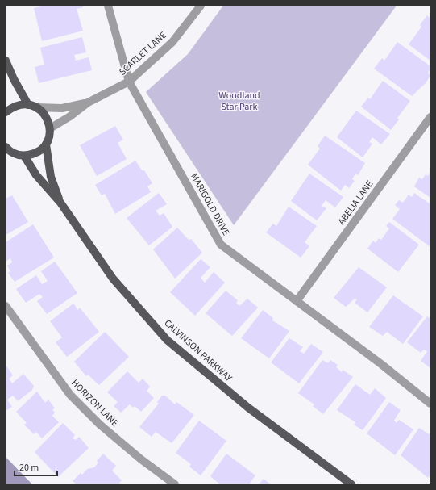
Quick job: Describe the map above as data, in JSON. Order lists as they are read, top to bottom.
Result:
{
  "streets": {
    "main road": ["CALVINSON PARKWAY"],
    "street": [
      "SCARLET LANE",
      "ABELIA LANE",
      "MARIGOLD DRIVE",
      "HORIZON LANE"
    ]
  },
  "crossings": [
    ["SCARLET LANE", "MARIGOLD DRIVE"],
    ["ABELIA LANE", "MARIGOLD DRIVE"]
  ],
  "parks": ["Woodland Star Park"],
  "scale_bar": "20 m"
}
